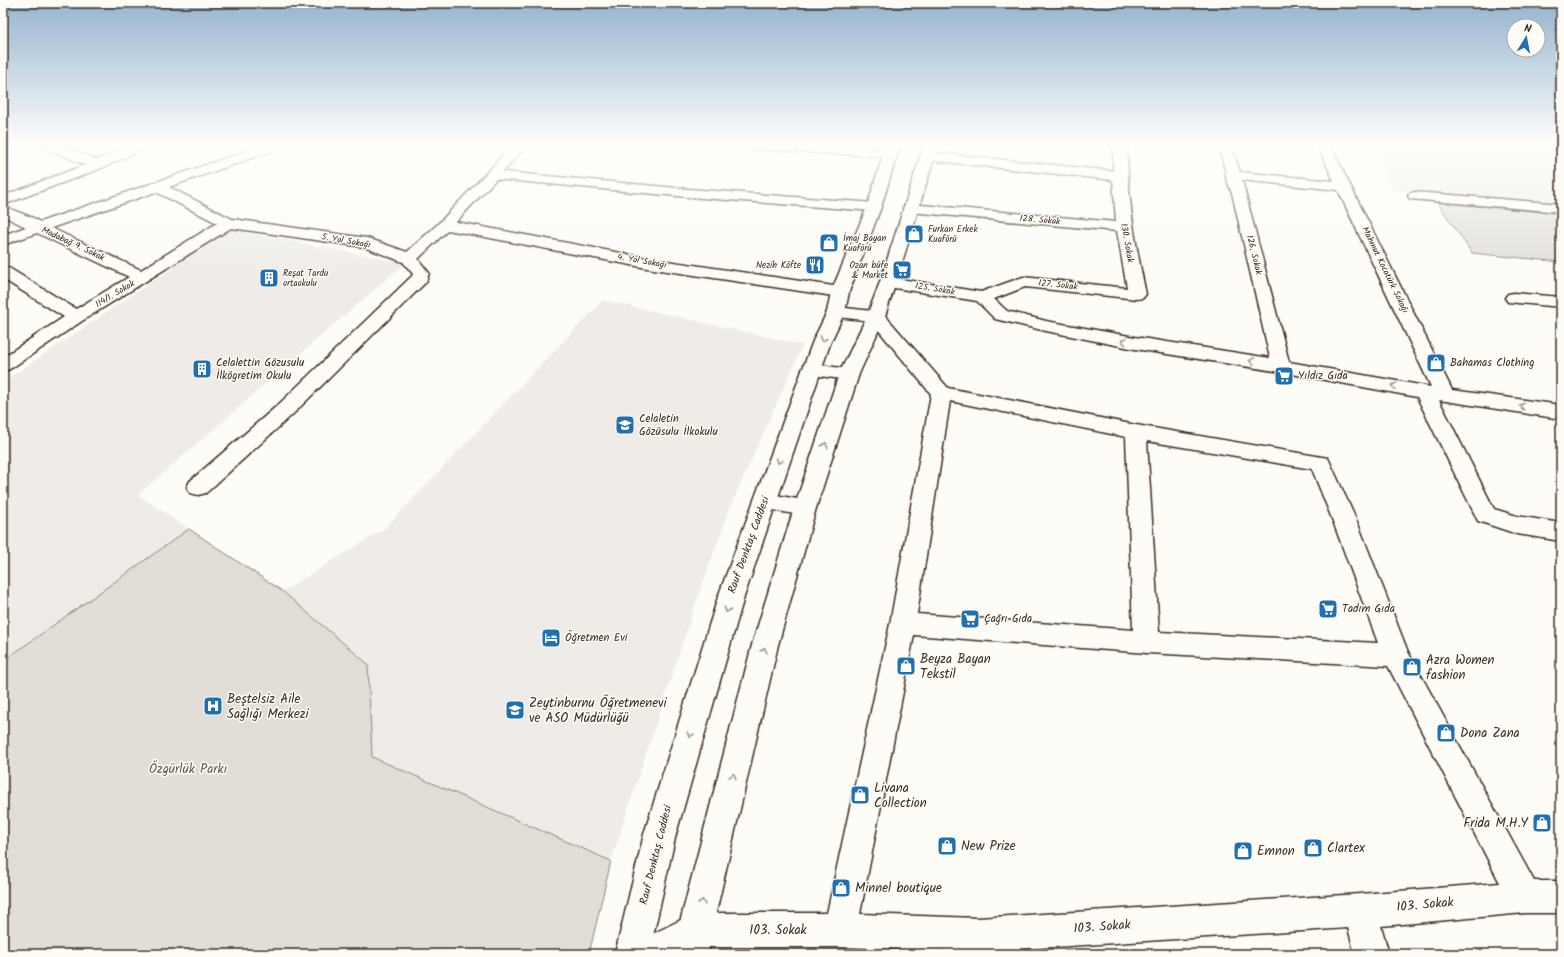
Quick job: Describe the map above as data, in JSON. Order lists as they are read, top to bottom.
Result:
{
  "streets": {
    "street": [
      "128. Sokak",
      "5. Yol Sokağı",
      "130. Sokak",
      "Modabağ 9. Sokak",
      "126. Sokak",
      "4. Yol Sokağı",
      "Mahmut Kocatürk Sokağı",
      "127. Sokak",
      "125. Sokak",
      "114/1. Sokak",
      "Rauf Denktaş Caddesi",
      "103. Sokak"
    ]
  },
  "crossings": [
    ["128. Sokak", "130. Sokak"],
    ["5. Yol Sokağı", "114/1. Sokak"],
    ["130. Sokak", "127. Sokak"],
    ["Modabağ 9. Sokak", "114/1. Sokak"],
    ["4. Yol Sokağı", "Rauf Denktaş Caddesi"],
    ["127. Sokak", "125. Sokak"]
  ],
  "parks": ["Özgürlük Parkı"],
  "places": {
    "shop": [
      "Furkan Erkek Kuaförü",
      "İmaj Bayan Kuaförü",
      "Bahamas Clothing",
      "Beyza Bayan Tekstil",
      "Azra Women fashion",
      "Dona Zana",
      "Livana Collection",
      "Frida M.H.Y",
      "New Prize",
      "Clartex",
      "Emnon",
      "Minnel boutique"
    ],
    "restaurant": ["Nezih Köfte"],
    "supermarket": [
      "Ozan büfe & Market",
      "Yıldız Gıda",
      "Tadım Gıda",
      "Çağrı Gıda"
    ],
    "building": ["Reşat Tardu ortaokulu", "Celalettin Gözusulu İlkögretim Okulu"],
    "school or university": ["Celaletin Gözüsulu İlkokulu", "Zeytinburnu Öğretmenevi ve ASO Müdürlüğü"],
    "hotel": ["Öğretmen Evi"],
    "hospital": ["Beştelsiz Aile Sağlığı Merkezi"]
  },
  "north": "top"
}
